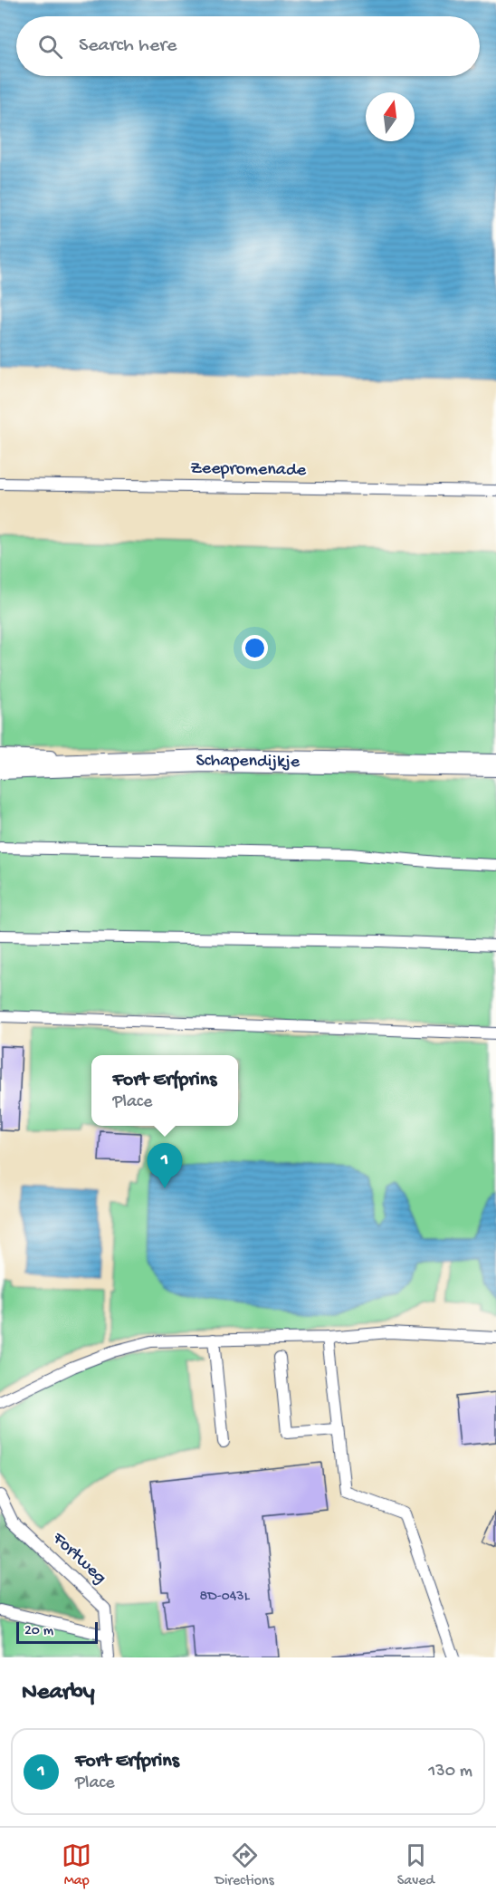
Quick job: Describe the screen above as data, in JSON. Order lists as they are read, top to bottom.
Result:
{
  "streets": {
    "street": ["Schapendijkje"],
    "lane": ["Zeepromenade", "Fortweg"]
  },
  "house_numbers": ["8D-043L"],
  "scale_bar": "20 m",
  "north": "top",
  "page": {
    "search": "Search here",
    "popup": ["Fort Erfprins", "Place"],
    "pins": "1",
    "scale": "20 m",
    "heading": "Nearby",
    "list": [
      {
        "mark": "1",
        "name": "Fort Erfprins",
        "note": "Place",
        "value": "130 m"
      }
    ],
    "nav": ["Map", "Directions", "Saved"]
  }
}
